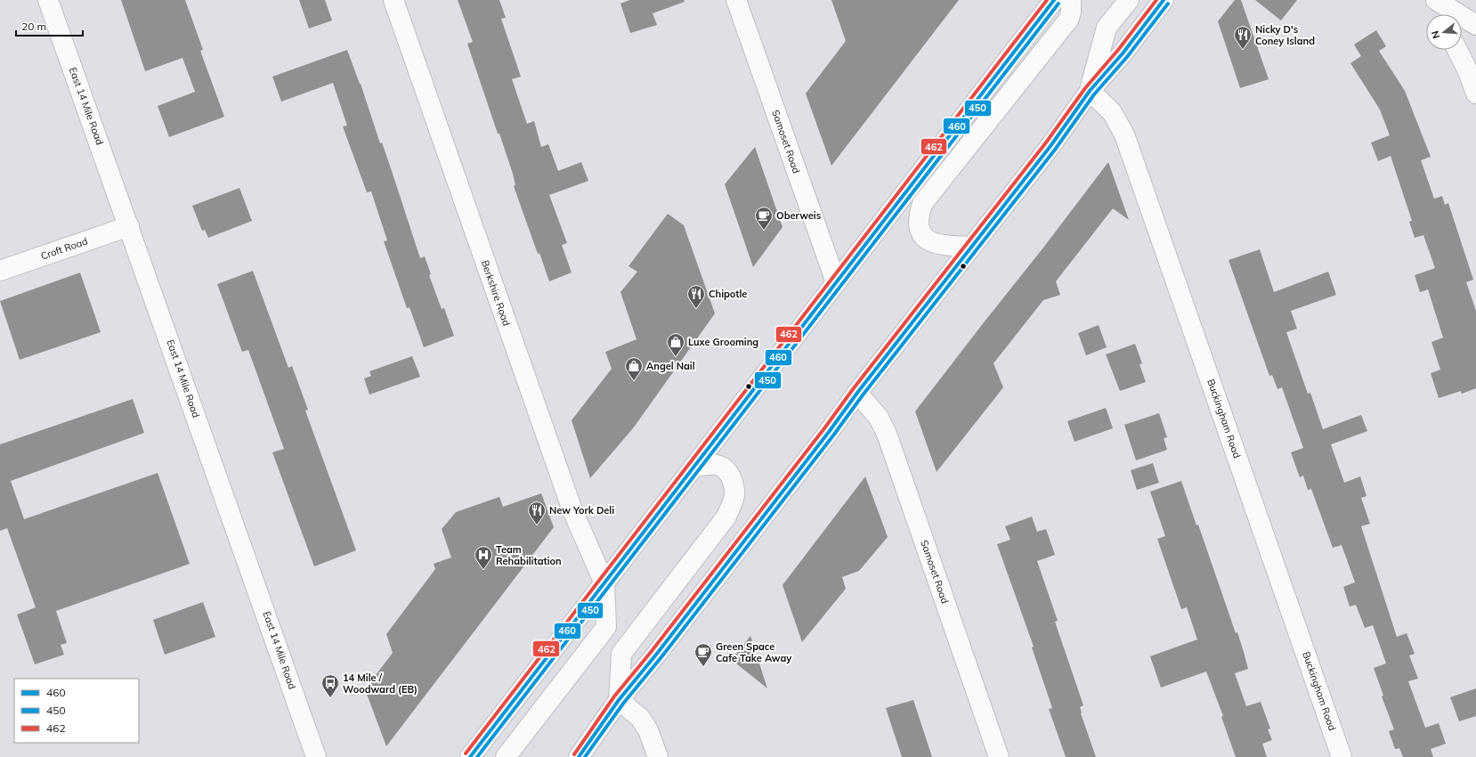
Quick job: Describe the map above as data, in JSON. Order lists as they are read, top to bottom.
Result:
{
  "streets": {
    "main road": [
      "East 14 Mile Road",
      "Samoset Road",
      "Croft Road",
      "Berkshire Road",
      "Buckingham Road"
    ]
  },
  "crossings": [
    ["East 14 Mile Road", "Croft Road"]
  ],
  "places": {
    "restaurant": ["Nicky D's Coney Island", "Chipotle", "New York Deli"],
    "cafe": ["Oberweis", "Green Space Cafe Take Away"],
    "shop": ["Luxe Grooming", "Angel Nail"],
    "hospital": ["Team Rehabilitation"],
    "bus stop": ["14 Mile / Woodward (EB)"]
  },
  "lines": ["transit line 460", "transit line 462", "transit line 450"],
  "legend": ["460", "450", "462"],
  "scale_bar": "20 m",
  "north": "left"
}
